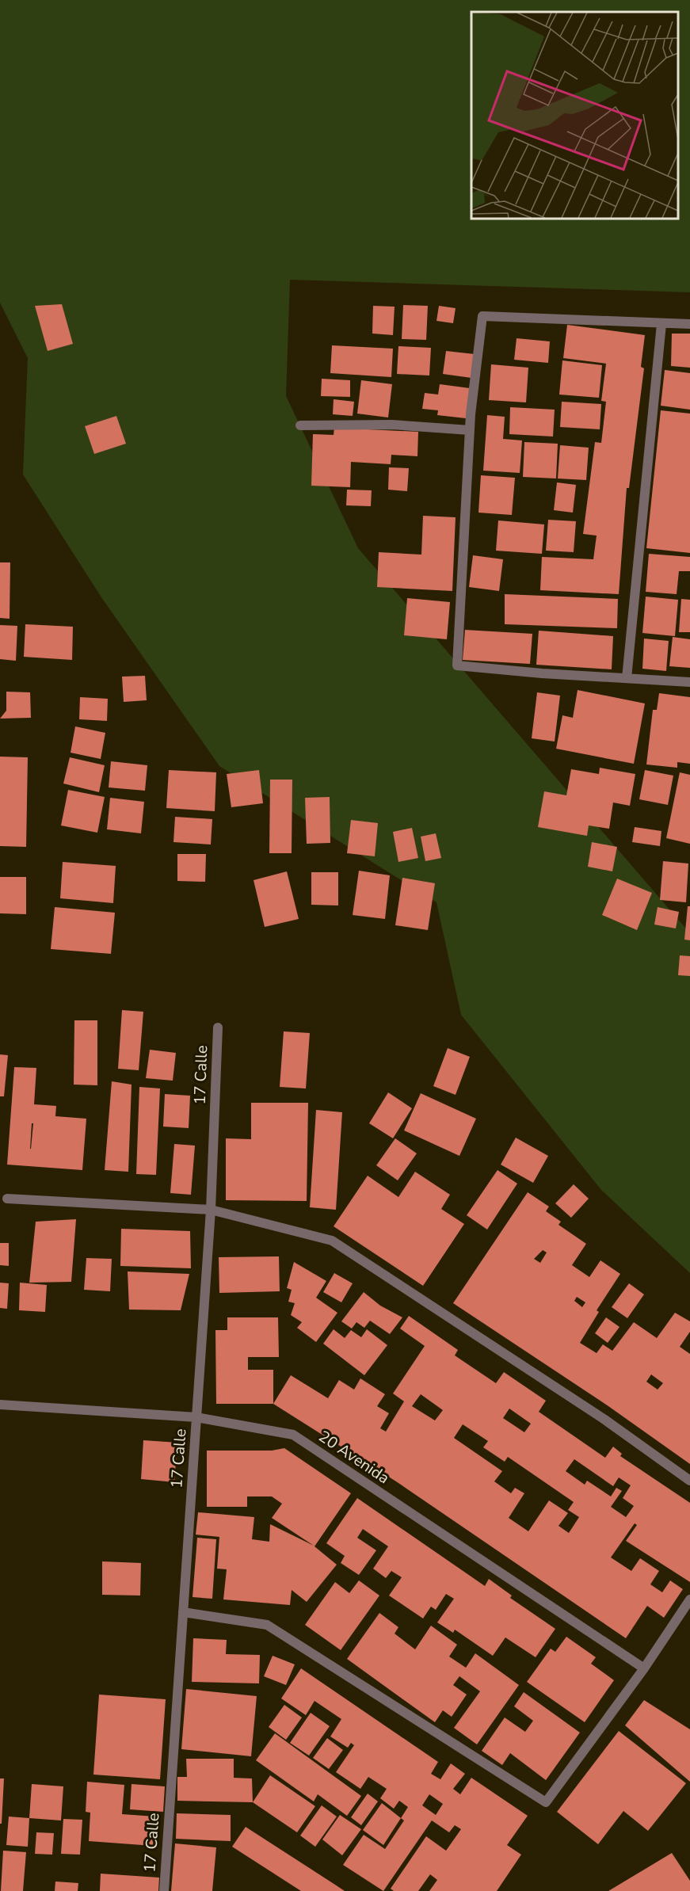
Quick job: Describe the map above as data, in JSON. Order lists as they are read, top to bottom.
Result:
{
  "streets": {
    "street": ["17 Calle", "20 Avenida"]
  },
  "crossings": [
    ["17 Calle", "20 Avenida"]
  ]
}
